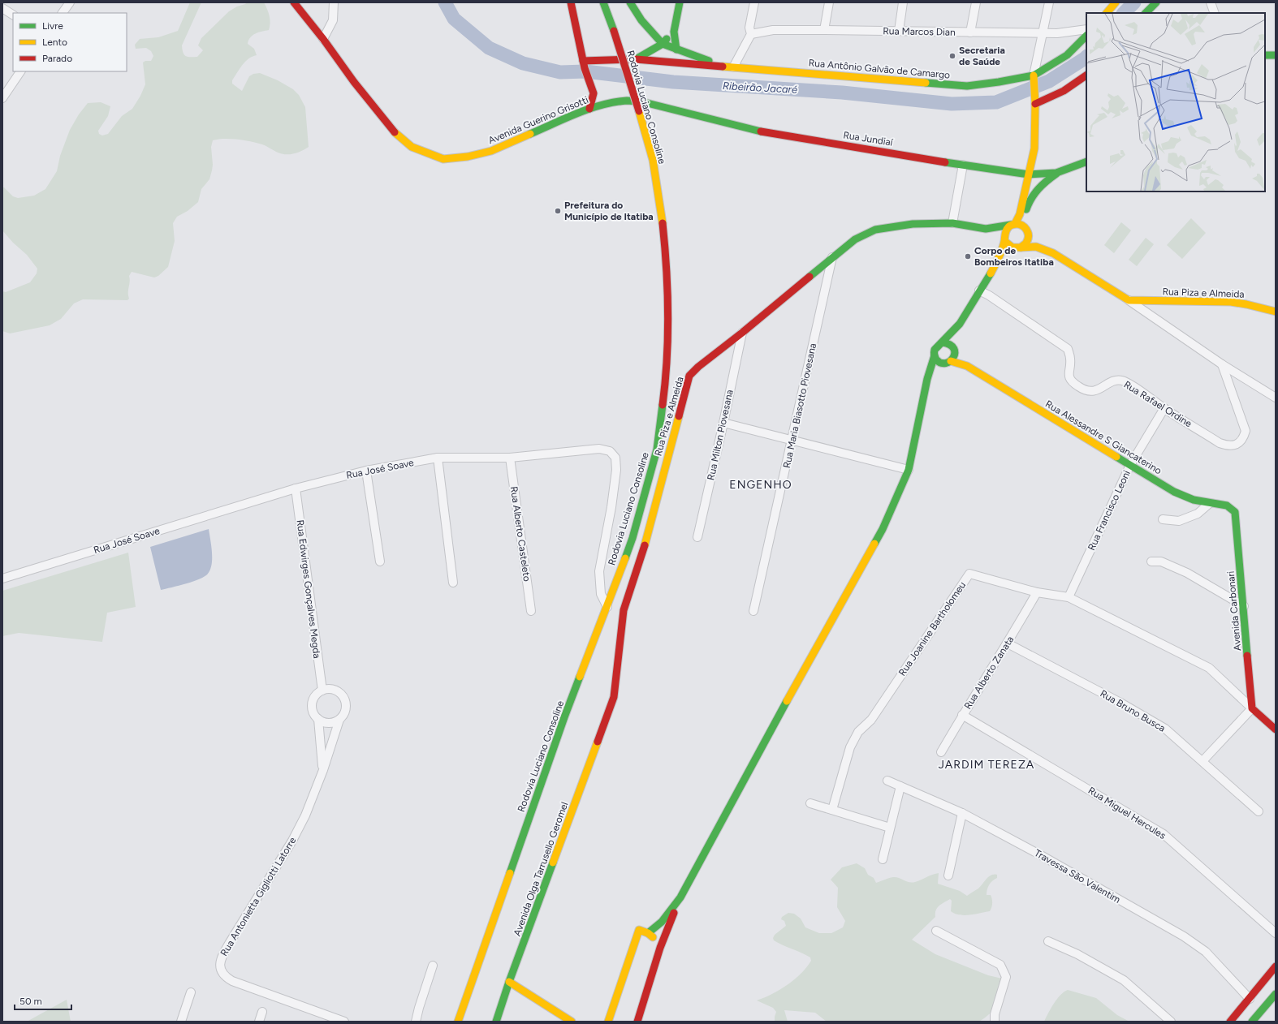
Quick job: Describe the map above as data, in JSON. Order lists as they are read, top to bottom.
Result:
{
  "streets": {
    "main road": [
      "Rua Antônio Galvão de Camargo",
      "Rodovia Luciano Consoline",
      "Avenida Guerino Grisotti",
      "Rua Jundiaí",
      "Rua Piza e Almeida",
      "Rua Alessandre S Giancaterino",
      "Avenida Carbonari",
      "Avenida Olga Tarrusello Geromel"
    ],
    "street": [
      "Rua Marcos Dian",
      "Rua Rafael Ordine",
      "Rua Maria Biasotto Piovesana",
      "Rua Milton Piovesana",
      "Rua José Soave",
      "Rua Francisco Leoni",
      "Rua Alberto Casteleto",
      "Rua Edwirges Gonçalves Megda",
      "Rua Joanine Bartholomeu",
      "Rua Alberto Zanata",
      "Rua Bruno Busca",
      "Rua Miguel Hercules",
      "Travessa São Valentim",
      "Rua Antonietta Gigliotti Latorre"
    ]
  },
  "crossings": [
    ["Rodovia Luciano Consoline", "Rua José Soave"],
    ["Avenida Guerino Grisotti", "Rua Jundiaí"],
    ["Rua Piza e Almeida", "Rua Maria Biasotto Piovesana"],
    ["Rua Piza e Almeida", "Rua Milton Piovesana"],
    ["Rua Piza e Almeida", "Avenida Olga Tarrusello Geromel"],
    ["Rua Rafael Ordine", "Rua Francisco Leoni"],
    ["Rua Alessandre S Giancaterino", "Rua Francisco Leoni"],
    ["Rua Alessandre S Giancaterino", "Avenida Carbonari"],
    ["Rua José Soave", "Rua Alberto Casteleto"],
    ["Rua José Soave", "Rua Edwirges Gonçalves Megda"],
    ["Rua Francisco Leoni", "Rua Joanine Bartholomeu"],
    ["Rua Edwirges Gonçalves Megda", "Rua Antonietta Gigliotti Latorre"],
    ["Avenida Carbonari", "Rua Joanine Bartholomeu"],
    ["Rua Joanine Bartholomeu", "Rua Alberto Zanata"],
    ["Rua Alberto Zanata", "Rua Bruno Busca"],
    ["Rua Alberto Zanata", "Rua Miguel Hercules"]
  ],
  "districts": ["ENGENHO", "JARDIM TEREZA"],
  "water": ["Ribeirão Jacaré"],
  "places": ["Secretaria de Saúde", "Prefeitura do Município de Itatiba", "Corpo de Bombeiros Itatiba"],
  "legend": ["Livre", "Lento", "Parado"],
  "scale_bar": "50 m"
}
